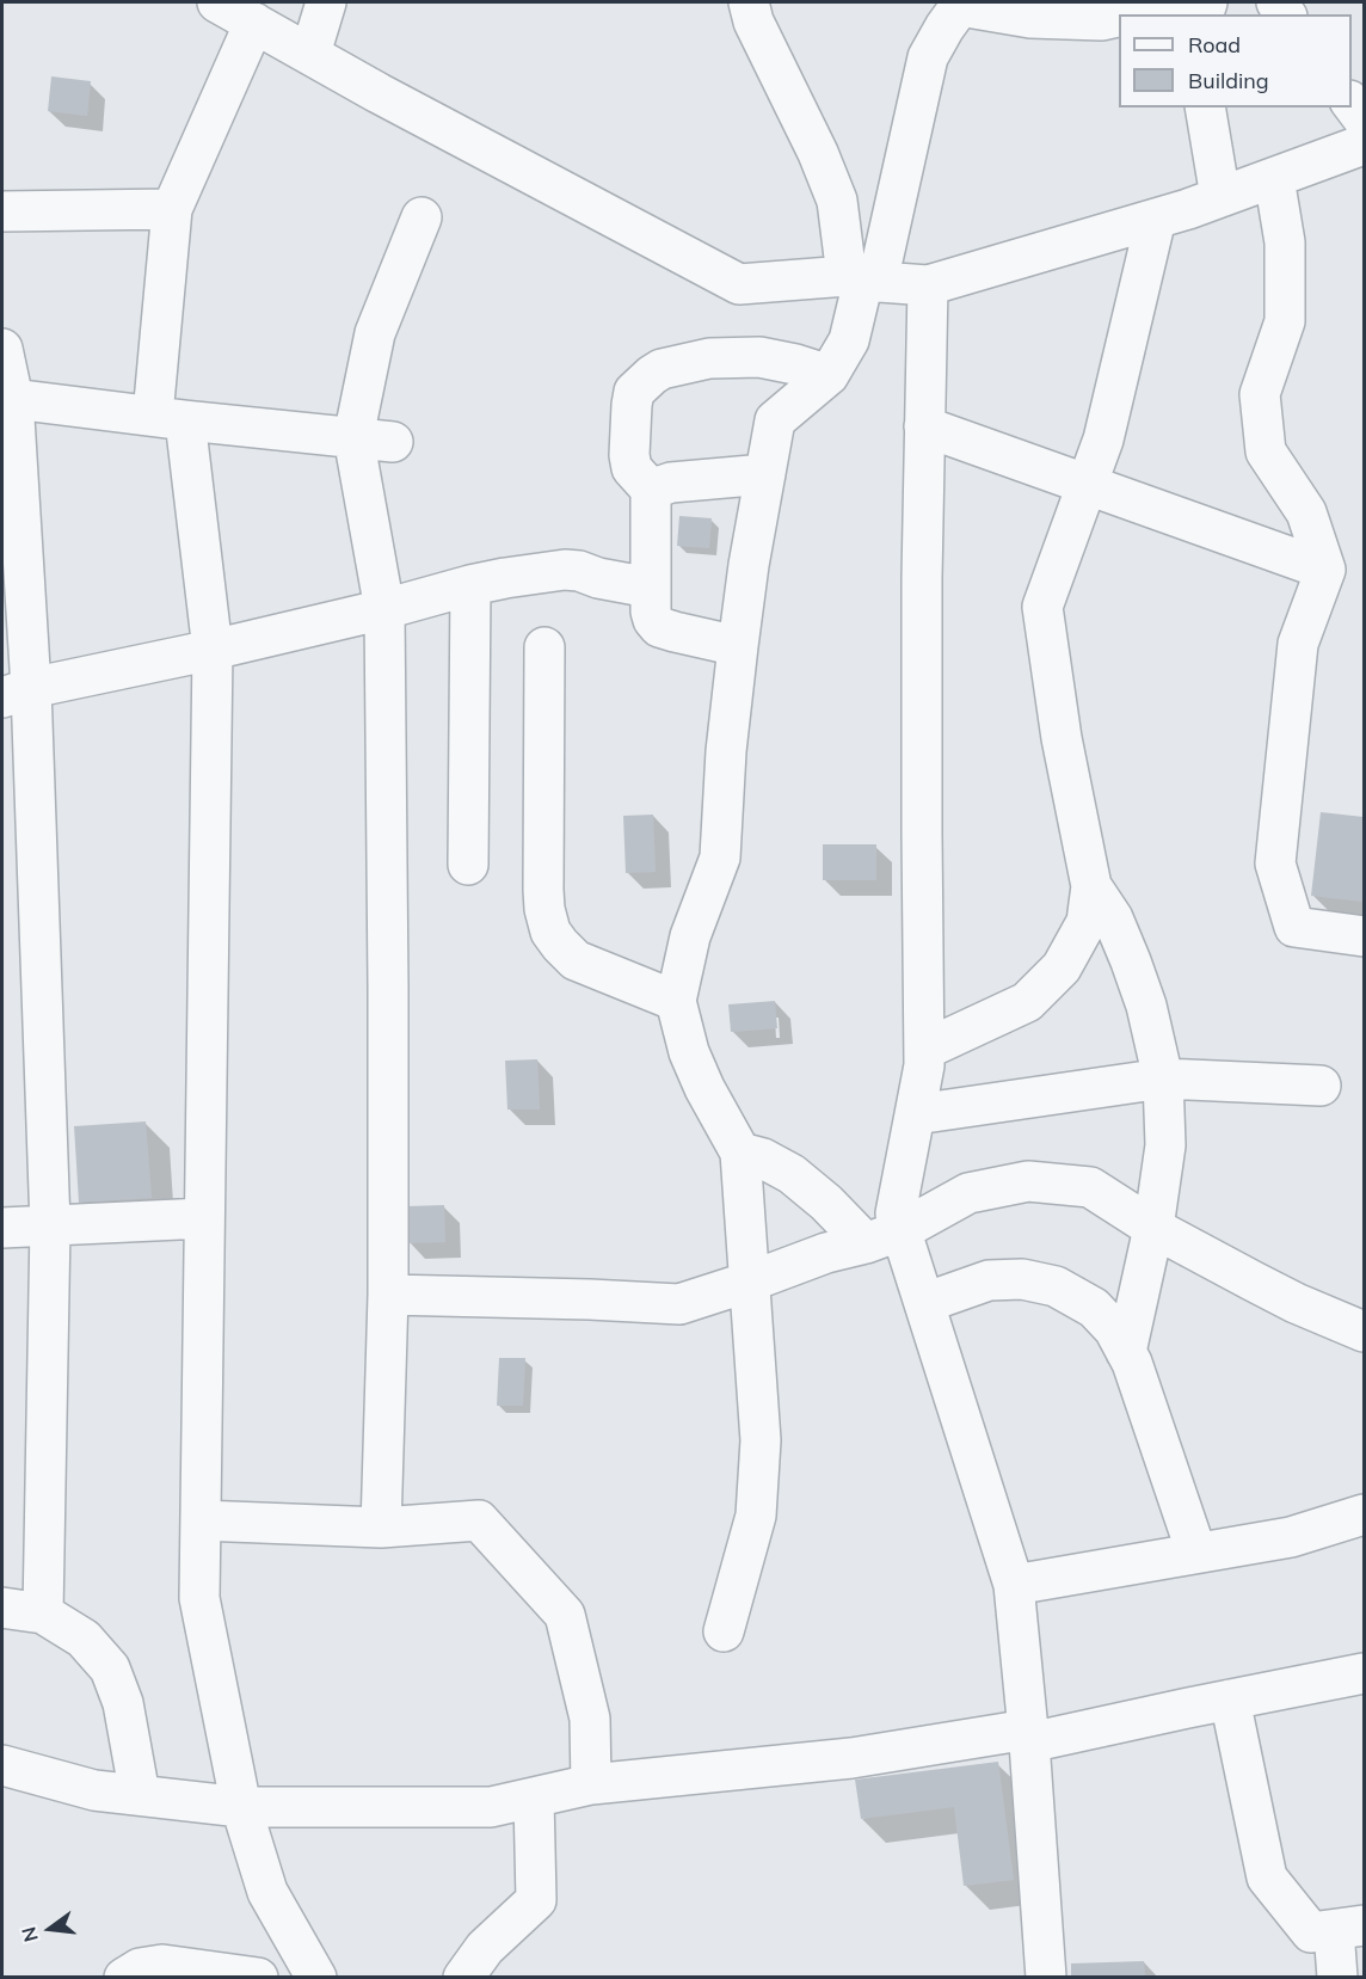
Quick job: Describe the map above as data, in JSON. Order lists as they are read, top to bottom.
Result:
{
  "legend": ["Road", "Building"],
  "north": "left"
}
